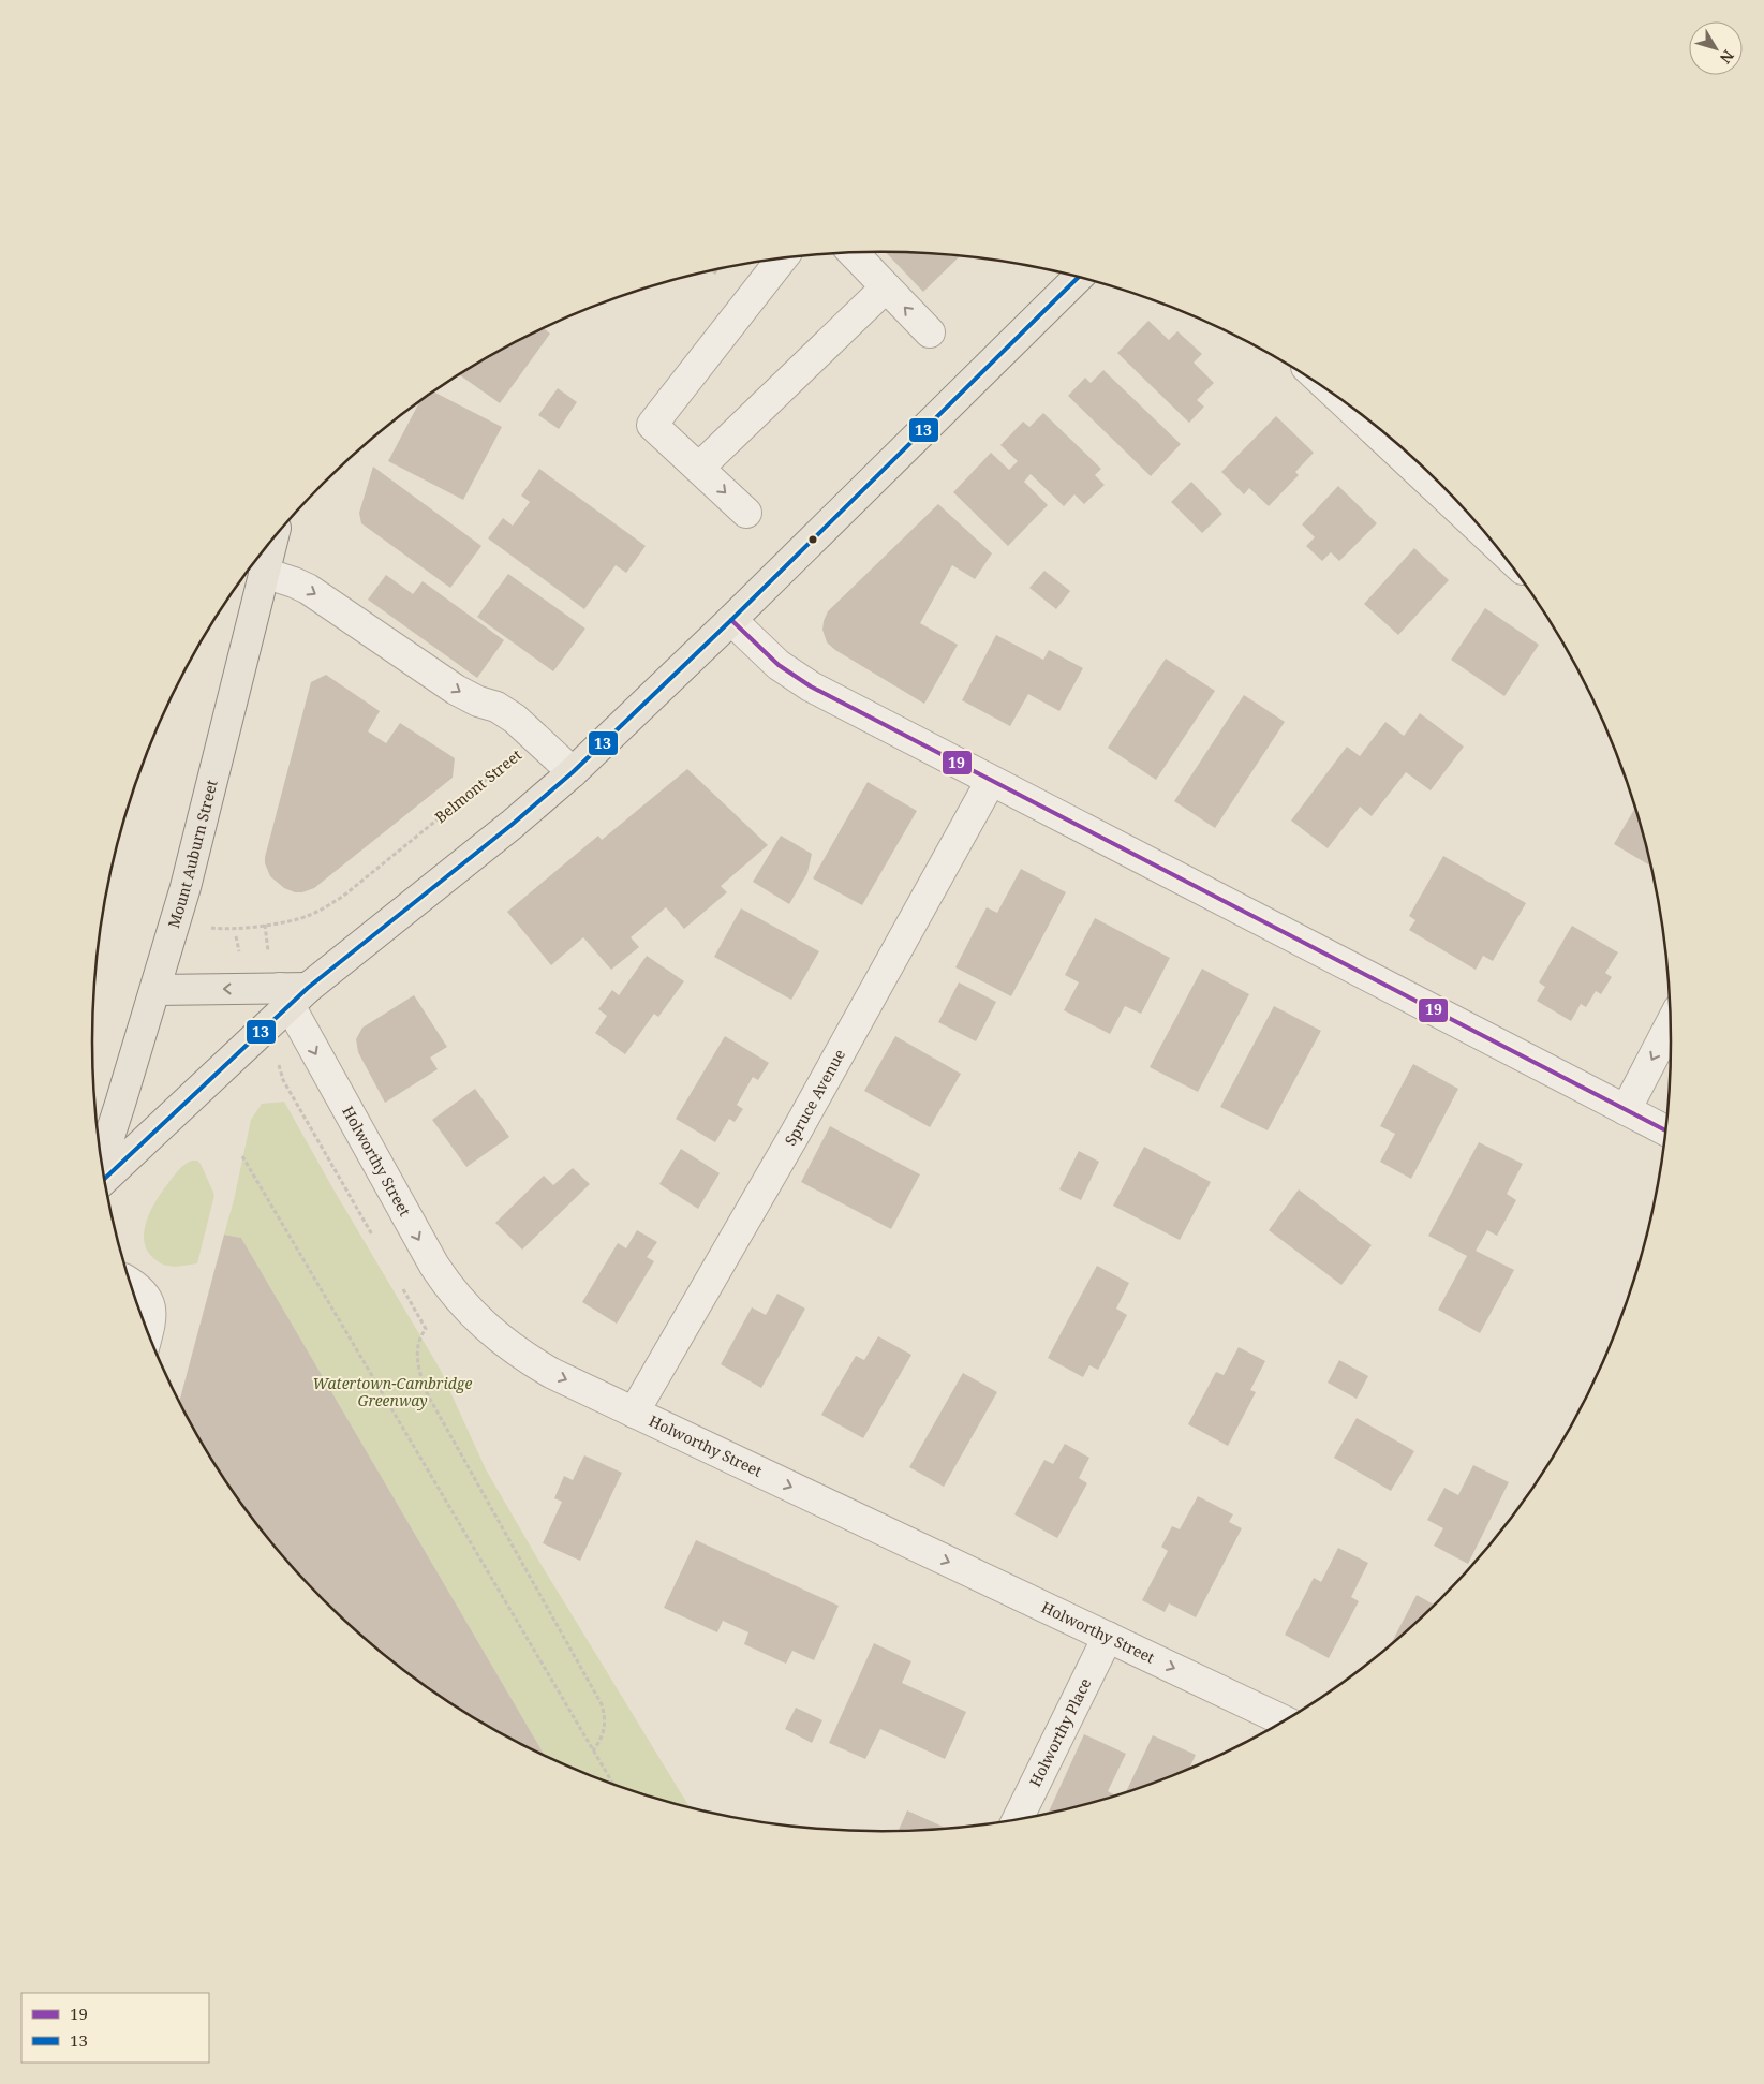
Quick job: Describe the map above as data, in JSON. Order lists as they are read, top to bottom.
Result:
{
  "streets": {
    "main road": ["Mount Auburn Street"],
    "street": ["Spruce Avenue", "Holworthy Street", "Holworthy Place"],
    "path": ["Belmont Street"]
  },
  "crossings": [
    ["Spruce Avenue", "Holworthy Street"],
    ["Holworthy Street", "Holworthy Place"]
  ],
  "one_way": ["Holworthy Street"],
  "parks": ["Watertown-Cambridge Greenway"],
  "lines": ["transit line 13", "transit line 19"],
  "legend": ["19", "13"],
  "north": "bottom right"
}
